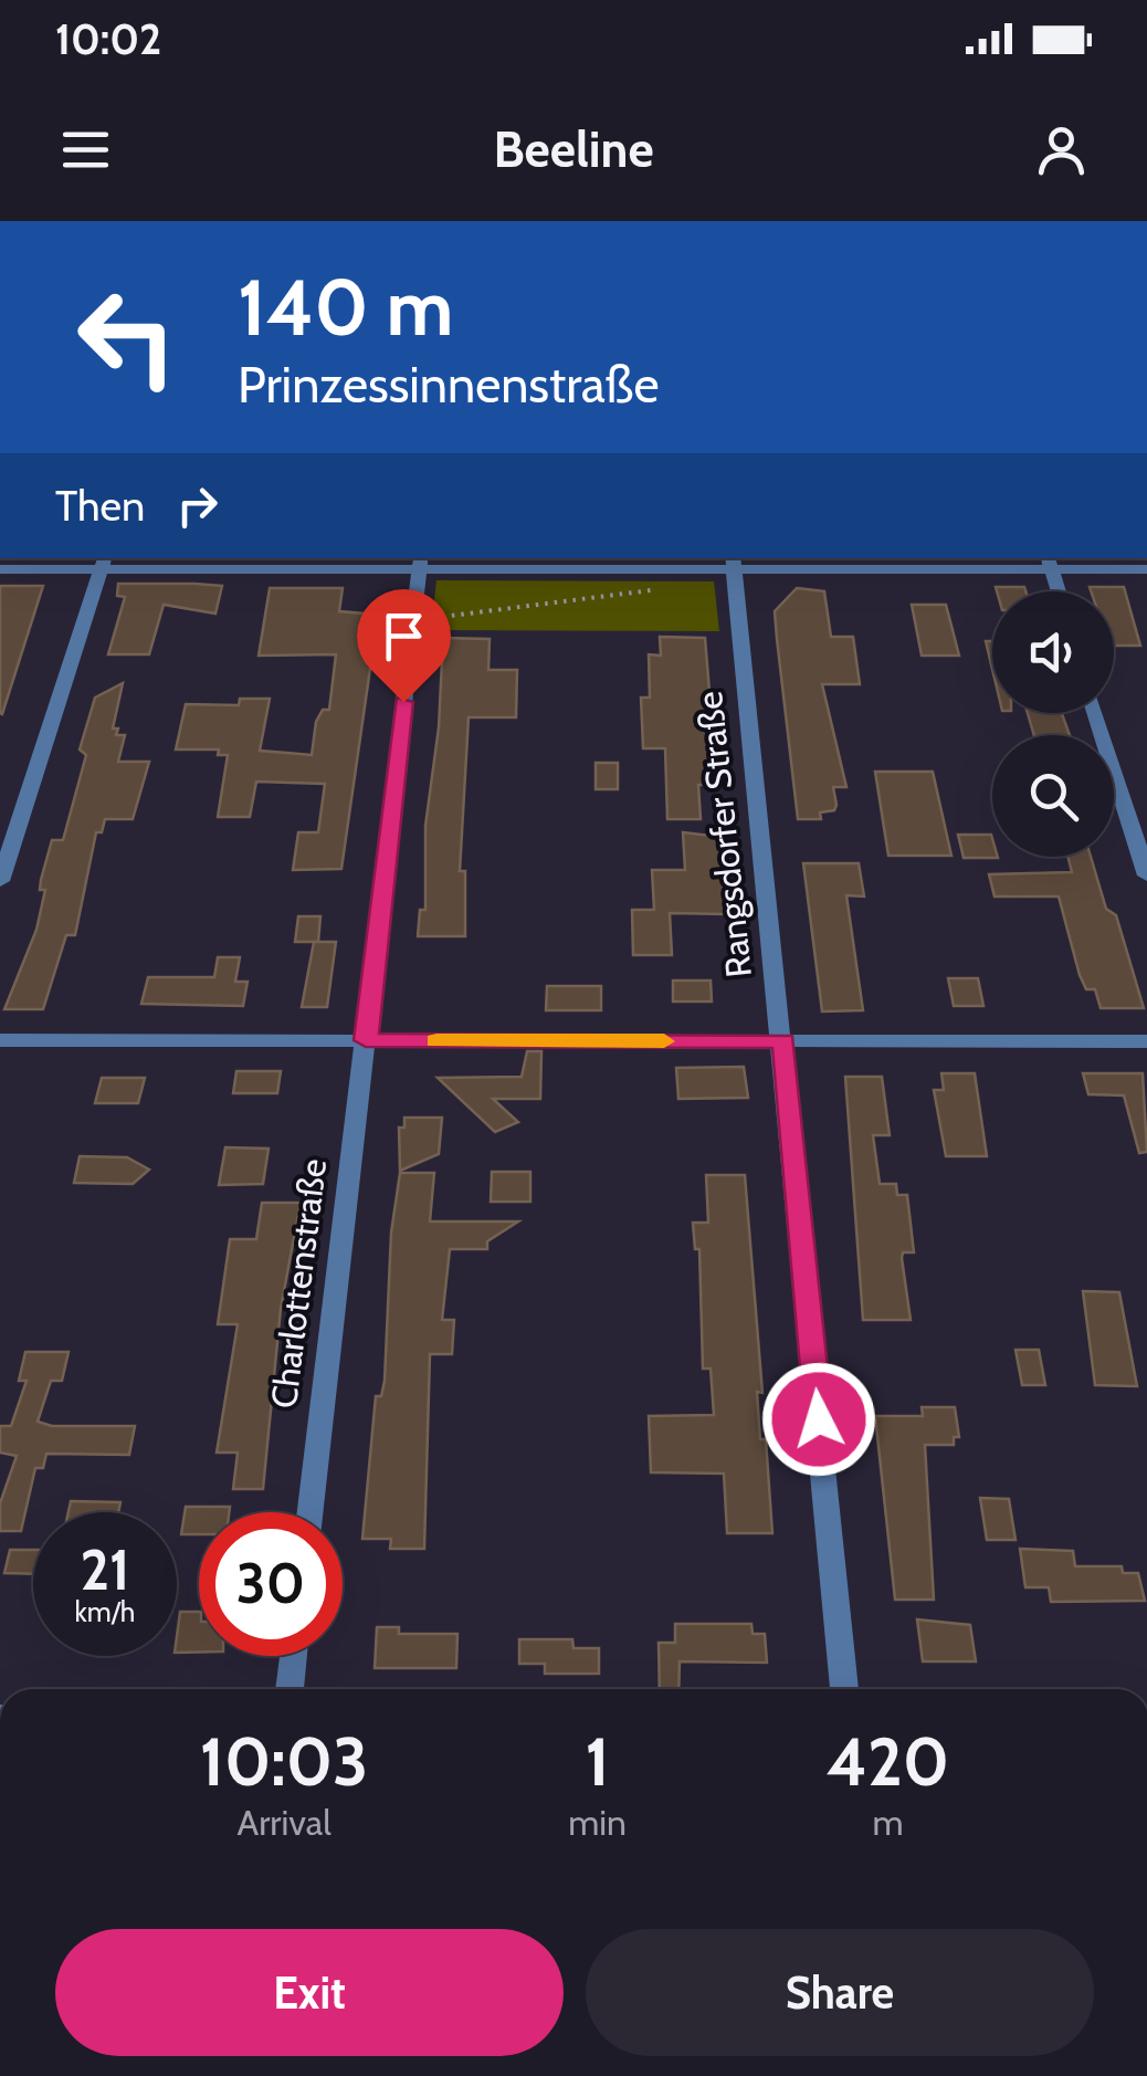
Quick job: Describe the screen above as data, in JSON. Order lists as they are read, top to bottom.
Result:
{
  "streets": {
    "street": ["Rangsdorfer Straße", "Charlottenstraße"]
  },
  "page": {
    "status": "10:02",
    "header": "Beeline",
    "turn": ["140 m", "Prinzessinnenstraße"],
    "then": "Then",
    "speed": "21 km/h",
    "limit": "30",
    "eta": [
      "10:03",
      "Arrival",
      "1",
      "min",
      "420",
      "m"
    ],
    "buttons": ["Exit", "Share"]
  }
}
